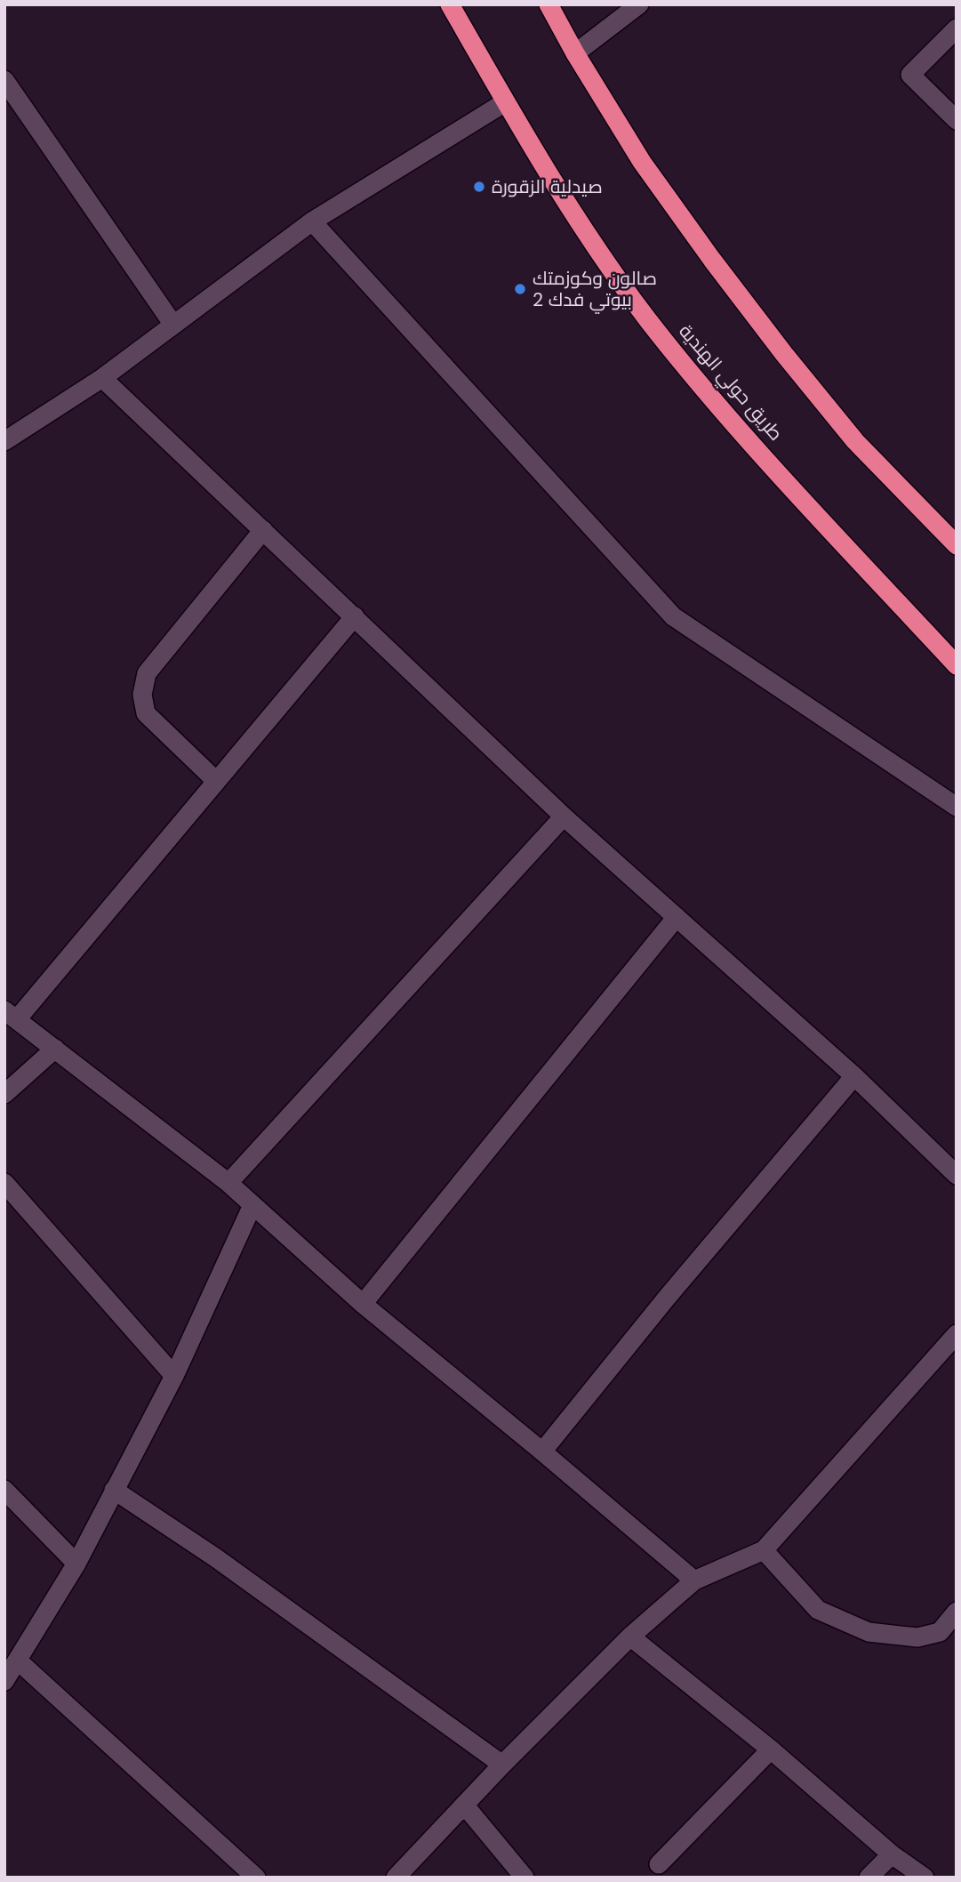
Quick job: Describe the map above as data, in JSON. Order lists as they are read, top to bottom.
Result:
{
  "streets": {
    "highway": ["طريق حولي الهندية"]
  },
  "places": ["صيدلية الزقورة", "صالون وكوزمتك بيوتي فدك 2"]
}
